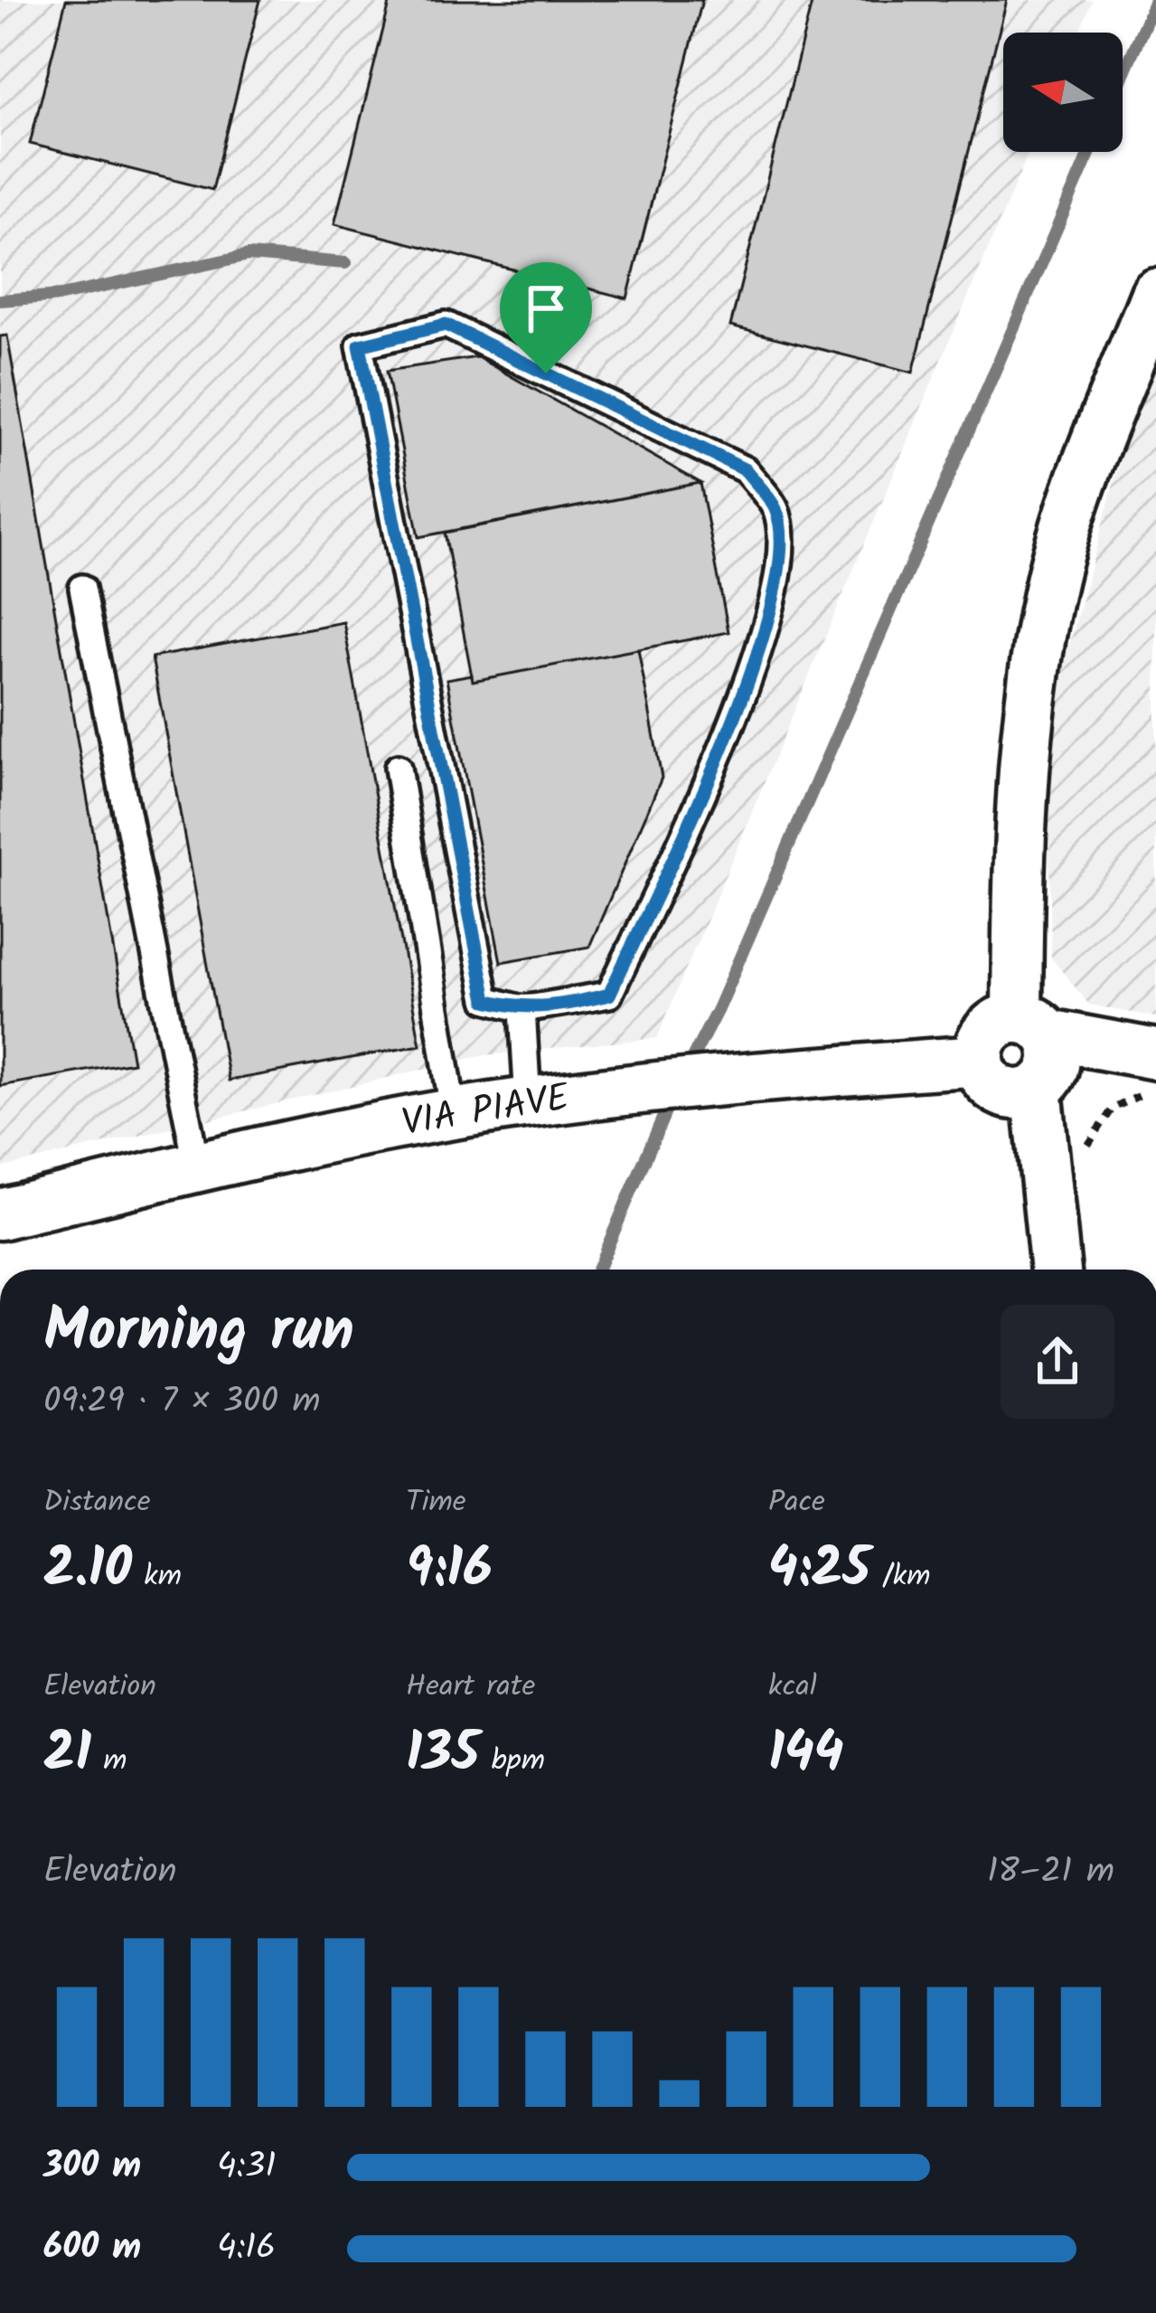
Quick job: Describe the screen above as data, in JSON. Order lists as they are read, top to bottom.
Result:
{
  "streets": {
    "street": ["VIA PIAVE"]
  },
  "north": "left",
  "page": {
    "heading": ["Morning run", "09:29 · 7 × 300 m"],
    "stats": [
      ["Distance", "2.10 km"],
      ["Time", "9:16"],
      ["Pace", "4:25 /km"],
      ["Elevation", "21 m"],
      ["Heart rate", "135 bpm"],
      ["kcal", "144"]
    ],
    "chart": ["Elevation", "18–21 m"],
    "list": [
      {
        "name": "300 m",
        "note": "4:31"
      },
      {
        "name": "600 m",
        "note": "4:16"
      }
    ]
  }
}
